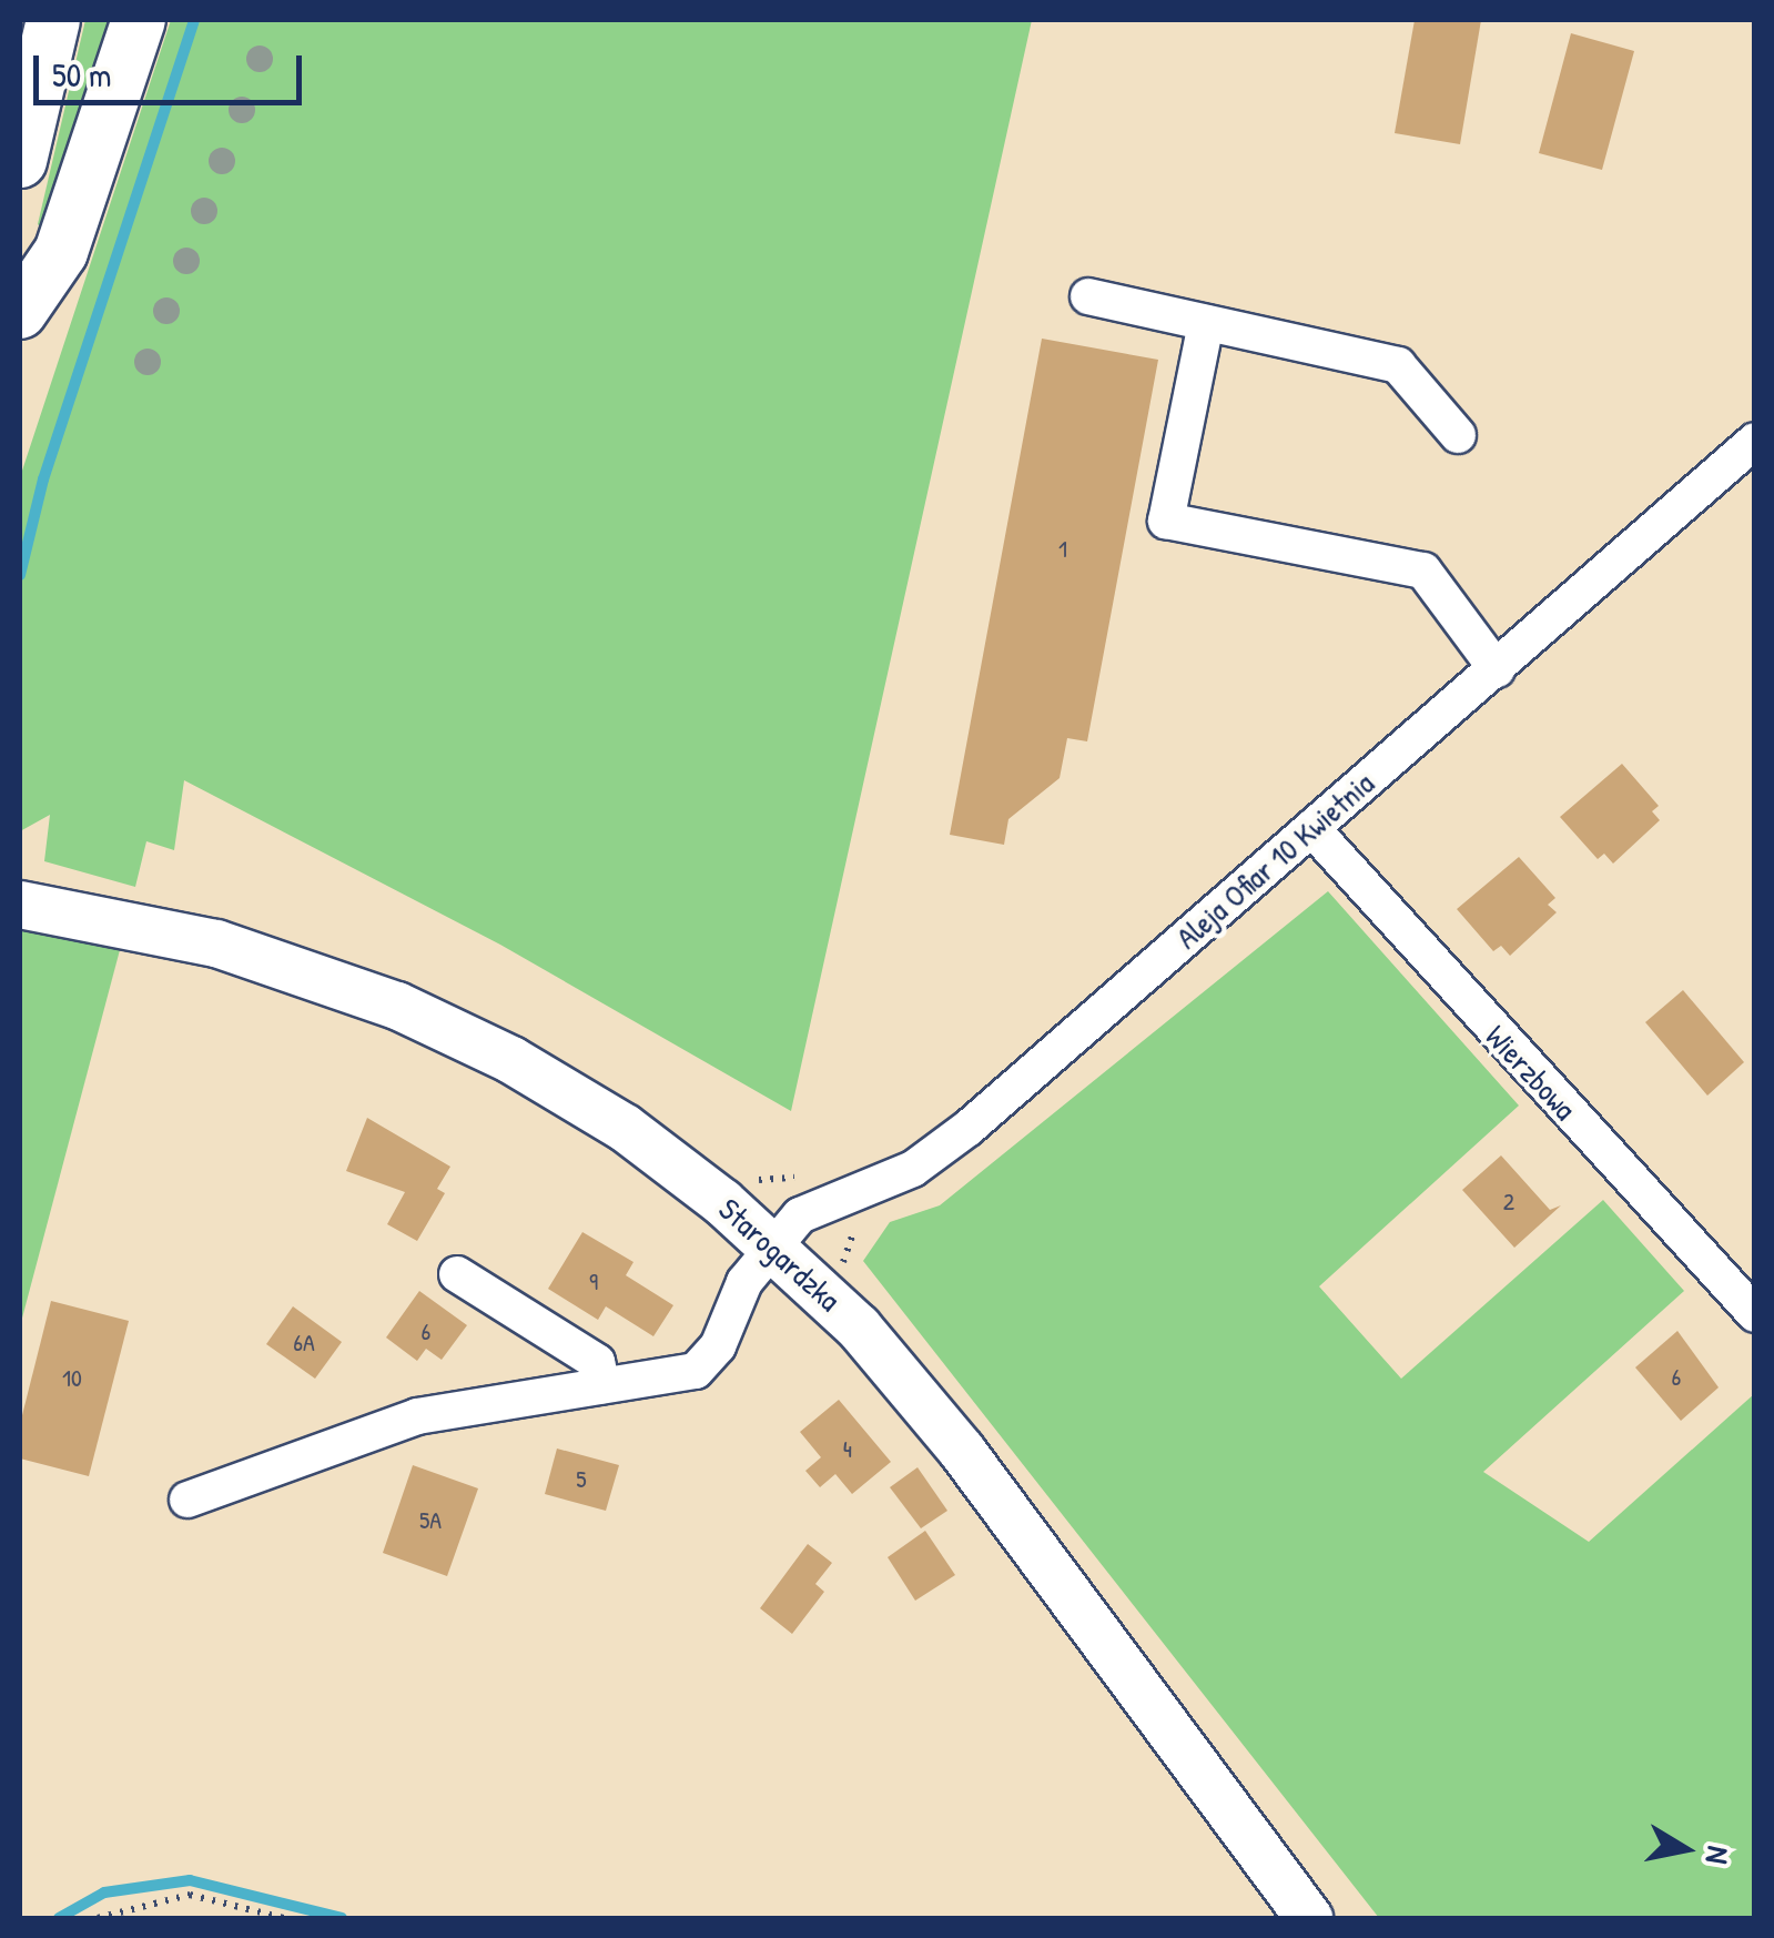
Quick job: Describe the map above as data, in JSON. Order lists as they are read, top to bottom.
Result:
{
  "streets": {
    "main road": ["Starogardzka"],
    "street": ["Aleja Ofiar 10 Kwietnia", "Wierzbowa"]
  },
  "crossings": [
    ["Aleja Ofiar 10 Kwietnia", "Wierzbowa"],
    ["Aleja Ofiar 10 Kwietnia", "Starogardzka"]
  ],
  "house_numbers": [
    "1",
    "2",
    "9",
    "6",
    "6A",
    "6",
    "10",
    "4",
    "5",
    "5A"
  ],
  "scale_bar": "50 m",
  "north": "right"
}
